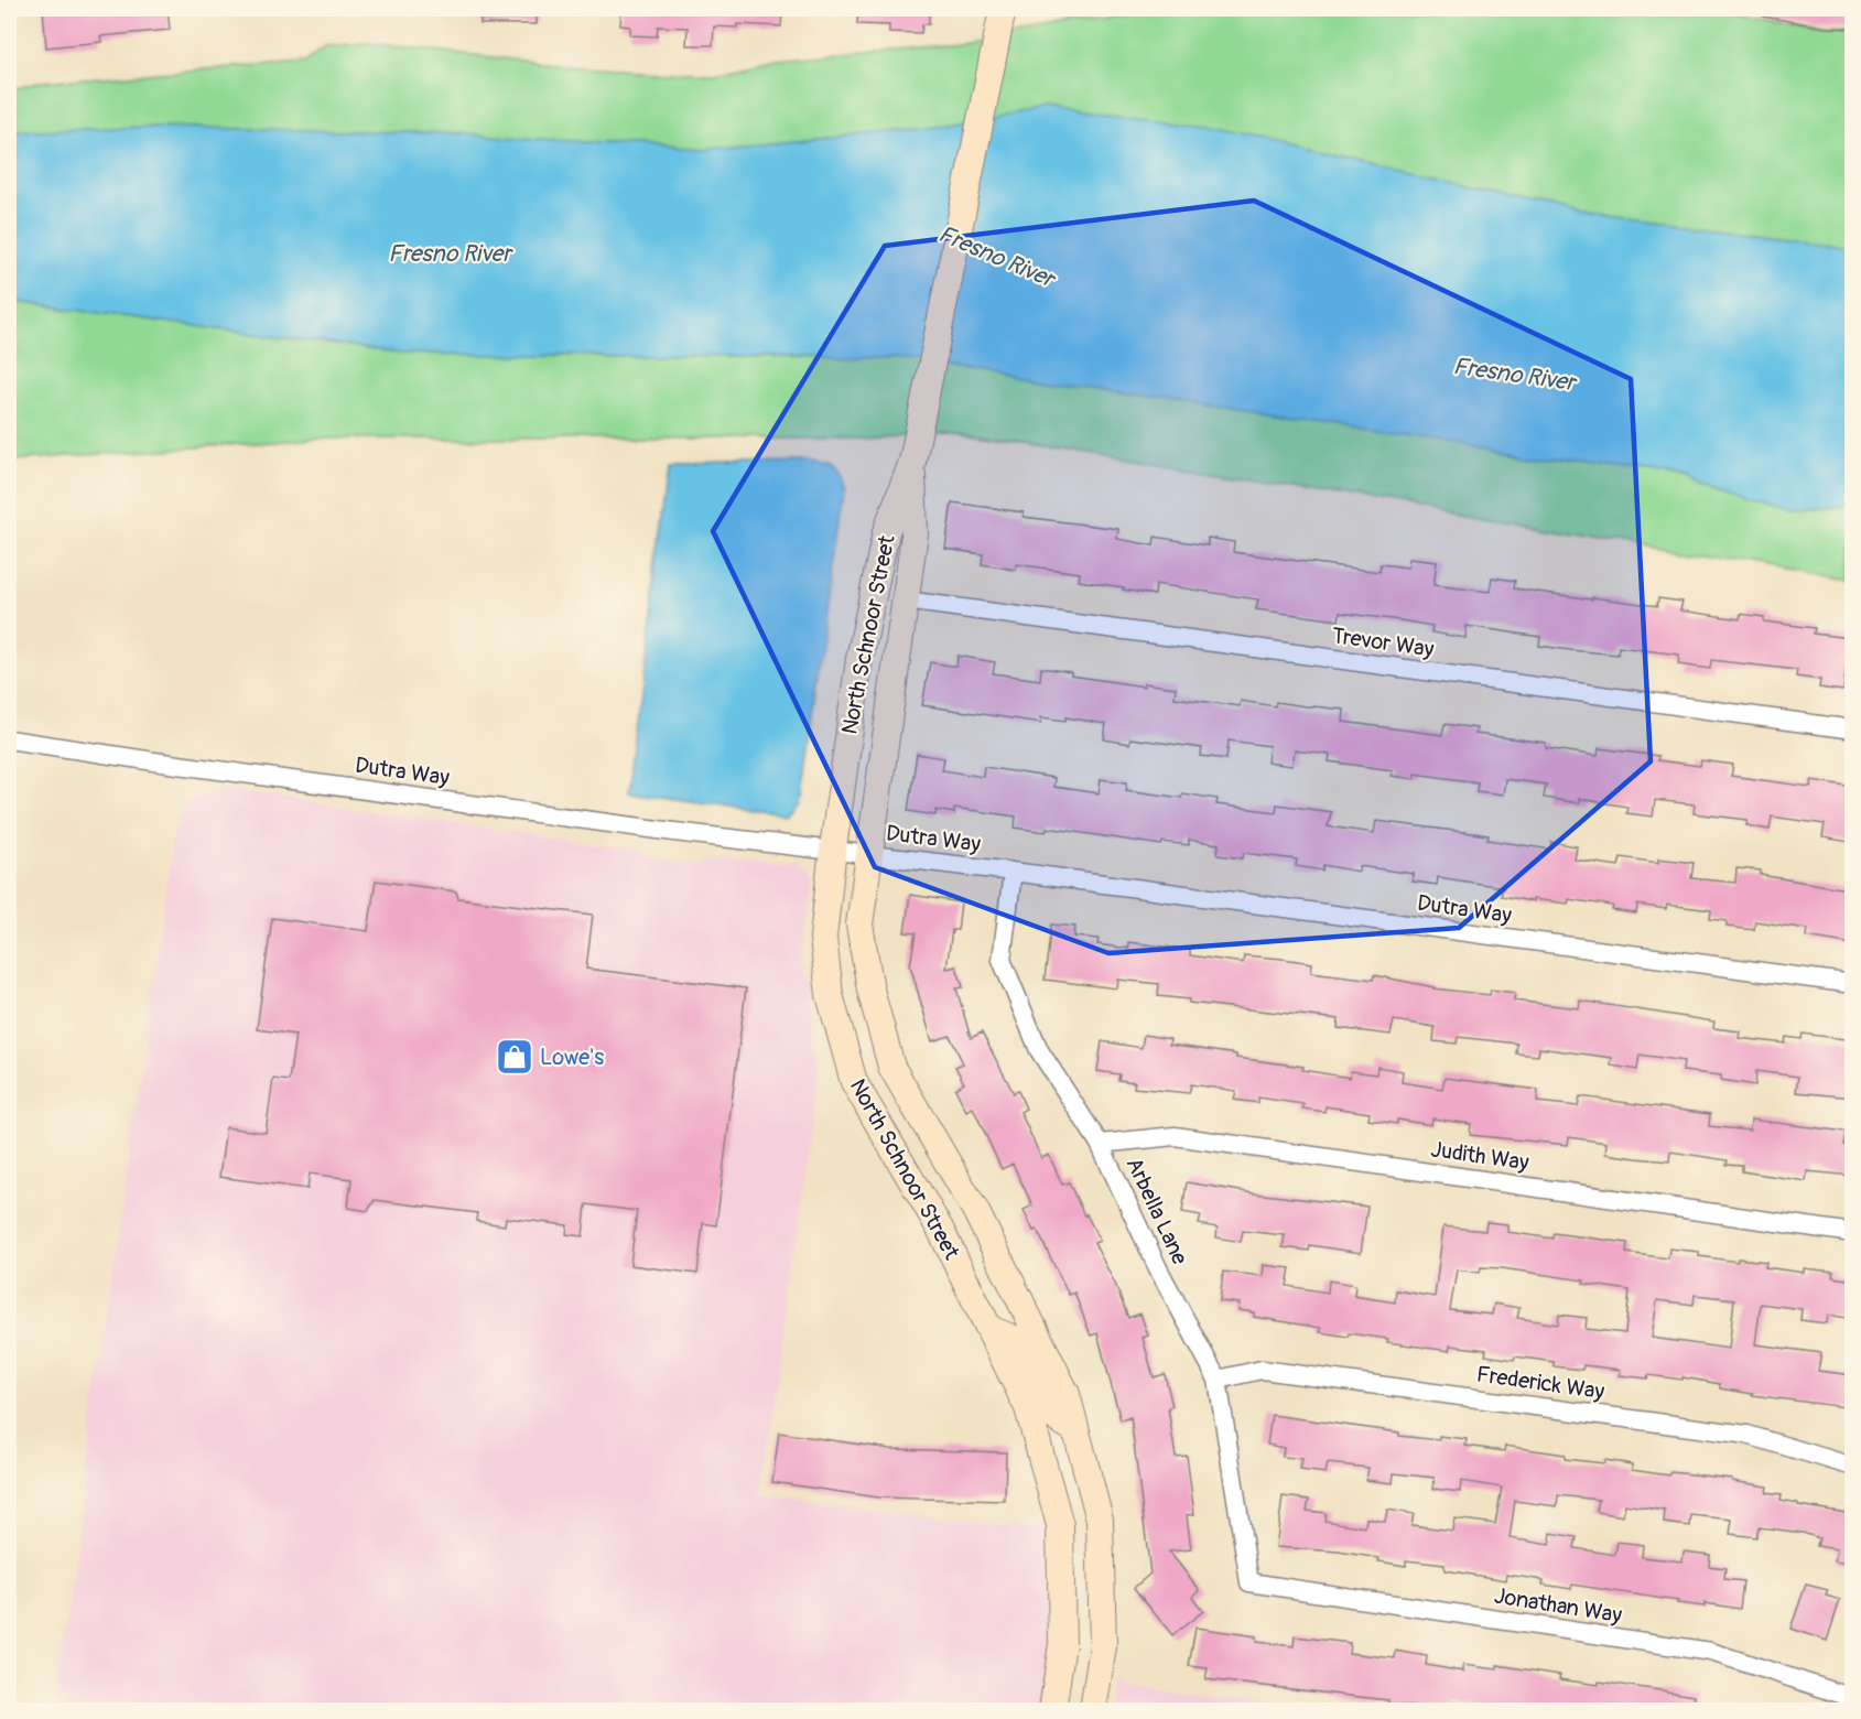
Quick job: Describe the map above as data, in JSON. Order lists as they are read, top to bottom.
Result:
{
  "streets": {
    "street": [
      "North Schnoor Street",
      "Trevor Way",
      "Dutra Way",
      "Judith Way",
      "Arbella Lane",
      "Frederick Way",
      "Jonathan Way"
    ]
  },
  "crossings": [
    ["North Schnoor Street", "Trevor Way"],
    ["North Schnoor Street", "Dutra Way"],
    ["Dutra Way", "Arbella Lane"],
    ["Judith Way", "Arbella Lane"],
    ["Arbella Lane", "Frederick Way"],
    ["Arbella Lane", "Jonathan Way"]
  ],
  "water": ["Fresno River"],
  "places": {
    "shop": ["Lowe's"]
  }
}
